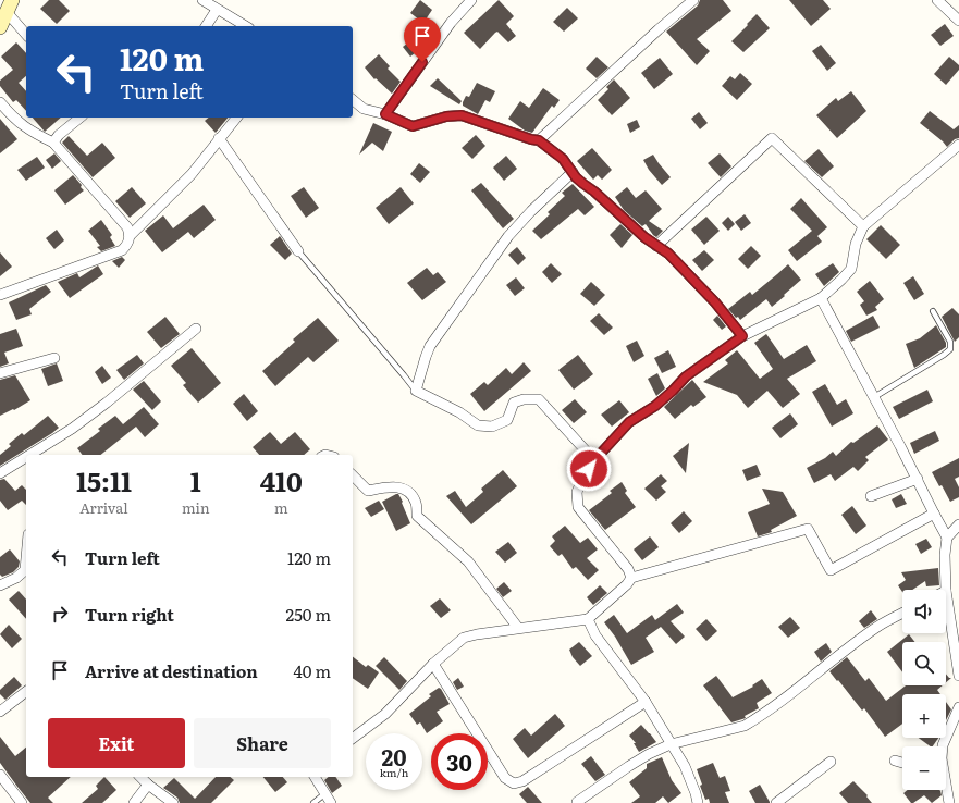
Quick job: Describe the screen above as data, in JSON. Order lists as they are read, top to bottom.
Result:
{
  "page": {
    "turn": ["120 m", "Turn left"],
    "eta": [
      "15:11",
      "Arrival",
      "1",
      "min",
      "410",
      "m"
    ],
    "list": [
      {
        "name": "Turn left",
        "value": "120 m"
      },
      {
        "name": "Turn right",
        "value": "250 m"
      },
      {
        "name": "Arrive at destination",
        "value": "40 m"
      }
    ],
    "map_buttons": ["+", "−"],
    "buttons": ["Exit", "Share"],
    "speed": "20 km/h",
    "limit": "30"
  }
}
